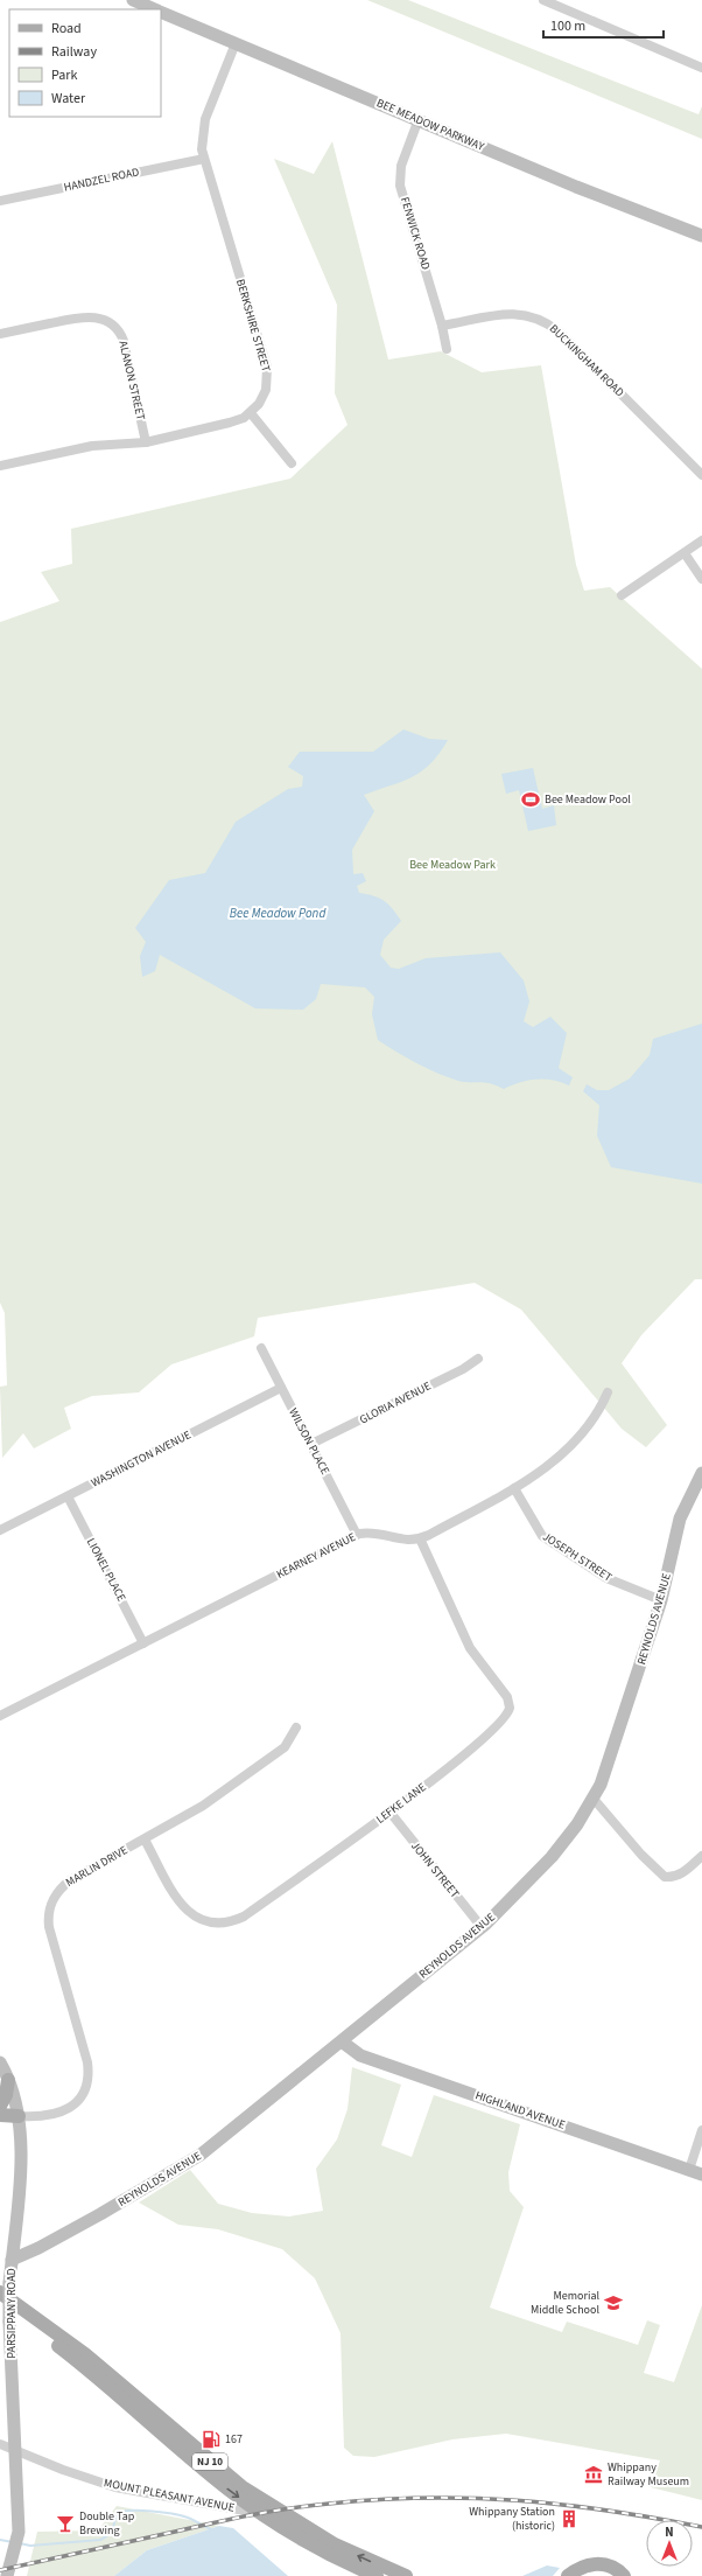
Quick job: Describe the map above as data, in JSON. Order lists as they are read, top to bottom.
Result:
{
  "streets": {
    "main road": ["NJ 10"],
    "street": [
      "BEE MEADOW PARKWAY",
      "HANDZEL ROAD",
      "FENWICK ROAD",
      "BERKSHIRE STREET",
      "BUCKINGHAM ROAD",
      "ALANON STREET",
      "GLORIA AVENUE",
      "WILSON PLACE",
      "WASHINGTON AVENUE",
      "KEARNEY AVENUE",
      "JOSEPH STREET",
      "LIONEL PLACE",
      "REYNOLDS AVENUE",
      "LEFKE LANE",
      "MARLIN DRIVE",
      "JOHN STREET",
      "HIGHLAND AVENUE",
      "PARSIPPANY ROAD",
      "MOUNT PLEASANT AVENUE"
    ]
  },
  "crossings": [
    ["BEE MEADOW PARKWAY", "FENWICK ROAD"],
    ["BEE MEADOW PARKWAY", "BERKSHIRE STREET"],
    ["HANDZEL ROAD", "BERKSHIRE STREET"],
    ["FENWICK ROAD", "BUCKINGHAM ROAD"],
    ["GLORIA AVENUE", "WILSON PLACE"],
    ["WILSON PLACE", "WASHINGTON AVENUE"],
    ["WILSON PLACE", "KEARNEY AVENUE"],
    ["WASHINGTON AVENUE", "LIONEL PLACE"],
    ["KEARNEY AVENUE", "JOSEPH STREET"],
    ["KEARNEY AVENUE", "LIONEL PLACE"],
    ["KEARNEY AVENUE", "LEFKE LANE"],
    ["JOSEPH STREET", "REYNOLDS AVENUE"],
    ["REYNOLDS AVENUE", "JOHN STREET"],
    ["REYNOLDS AVENUE", "HIGHLAND AVENUE"],
    ["REYNOLDS AVENUE", "PARSIPPANY ROAD"],
    ["LEFKE LANE", "MARLIN DRIVE"],
    ["LEFKE LANE", "JOHN STREET"],
    ["MARLIN DRIVE", "PARSIPPANY ROAD"],
    ["PARSIPPANY ROAD", "NJ 10"],
    ["PARSIPPANY ROAD", "MOUNT PLEASANT AVENUE"],
    ["NJ 10", "MOUNT PLEASANT AVENUE"]
  ],
  "water": ["Bee Meadow Pond"],
  "parks": ["Bee Meadow Park"],
  "places": {
    "sports": ["Bee Meadow Pool"],
    "school or university": ["Memorial Middle School"],
    "fuel station": ["167"],
    "museum": ["Whippany Railway Museum"],
    "building": ["Whippany Station (historic)"],
    "bar": ["Double Tap Brewing"]
  },
  "legend": [
    "Road",
    "Railway",
    "Park",
    "Water"
  ],
  "scale_bar": "100 m",
  "north": "top"
}
